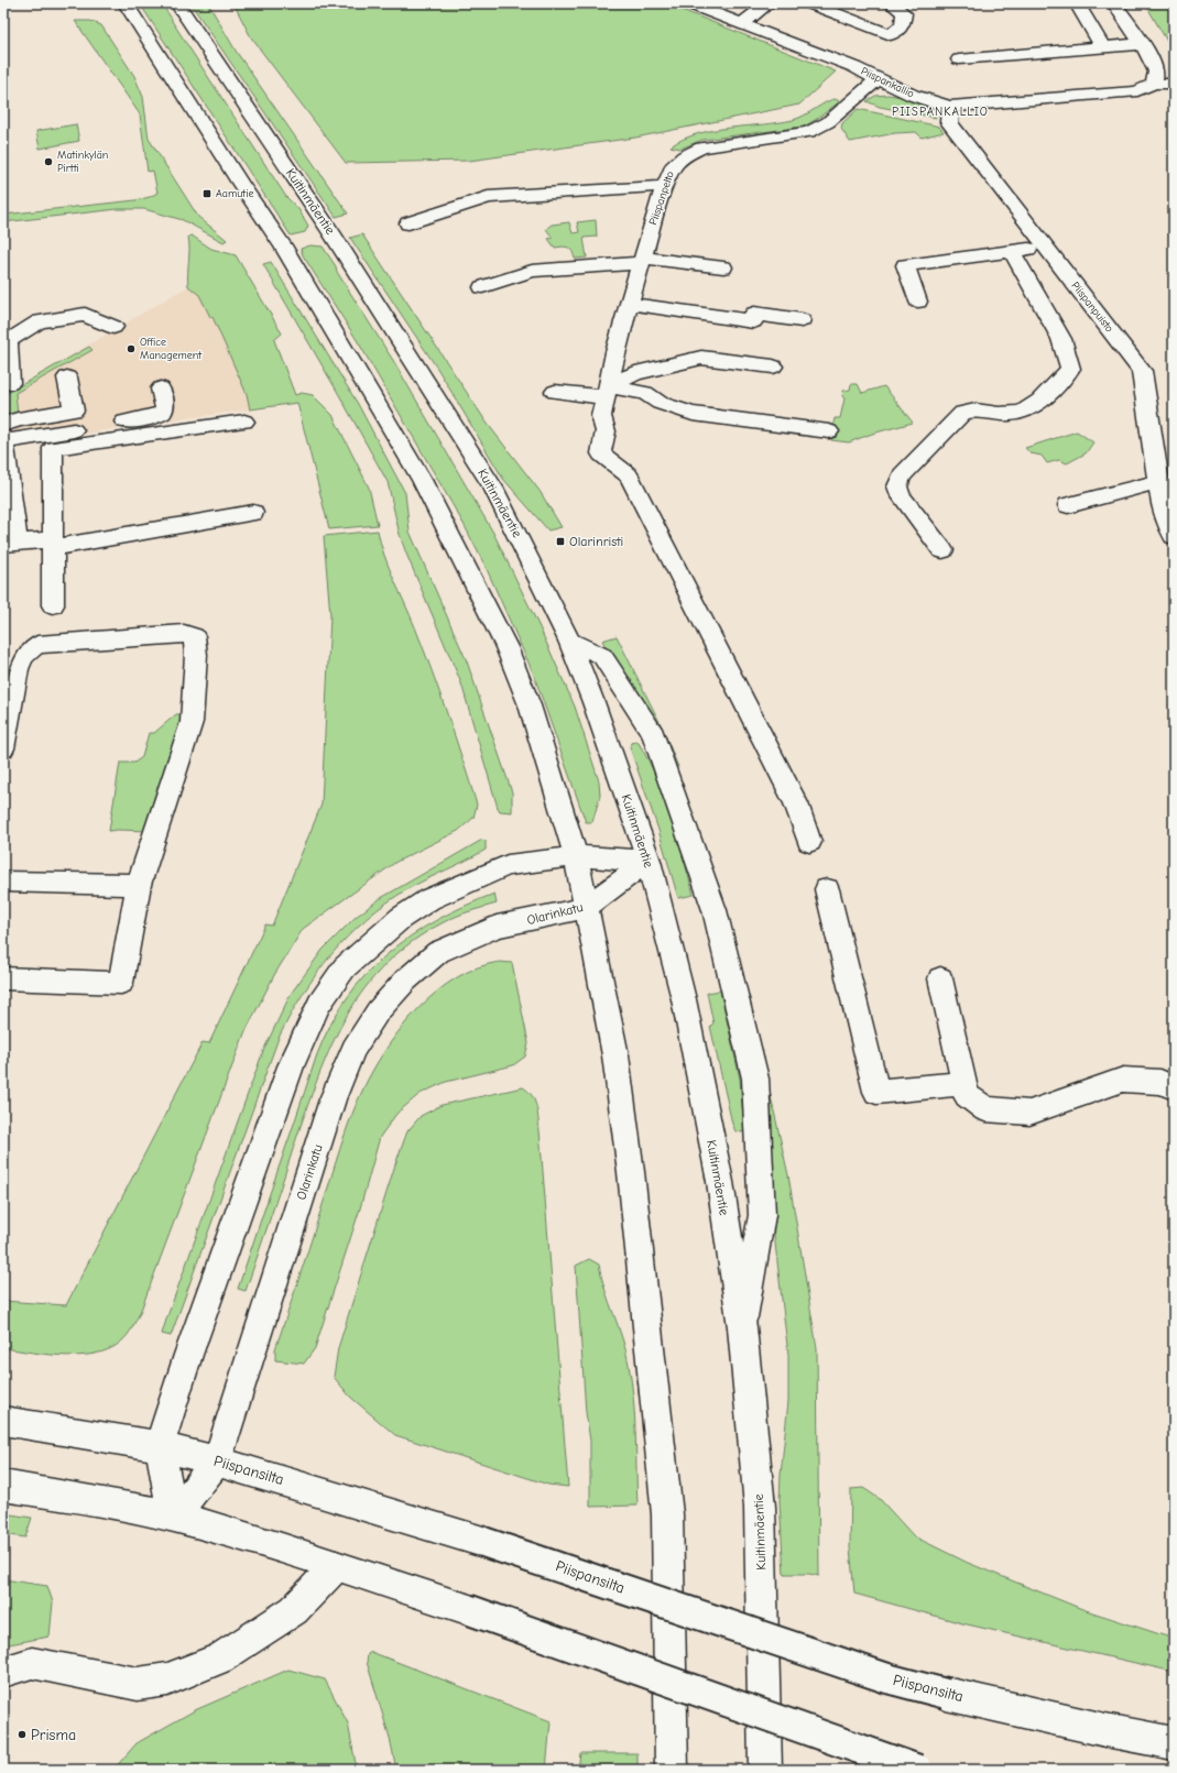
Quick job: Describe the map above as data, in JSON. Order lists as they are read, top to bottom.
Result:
{
  "streets": {
    "main road": [
      "Piispankallio",
      "Piispanpelto",
      "Kuitinmäentie",
      "Piispanpuisto",
      "Olarinkatu",
      "Piispansilta"
    ]
  },
  "crossings": [
    ["Piispankallio", "Piispanpelto"],
    ["Piispankallio", "Piispanpuisto"],
    ["Kuitinmäentie", "Olarinkatu"],
    ["Olarinkatu", "Piispansilta"]
  ],
  "districts": ["PIISPANKALLIO"],
  "places": {
    "other": ["Matinkylän Pirtti", "Office Management", "Prisma"],
    "transit": ["Aamutie", "Olarinristi"]
  }
}
